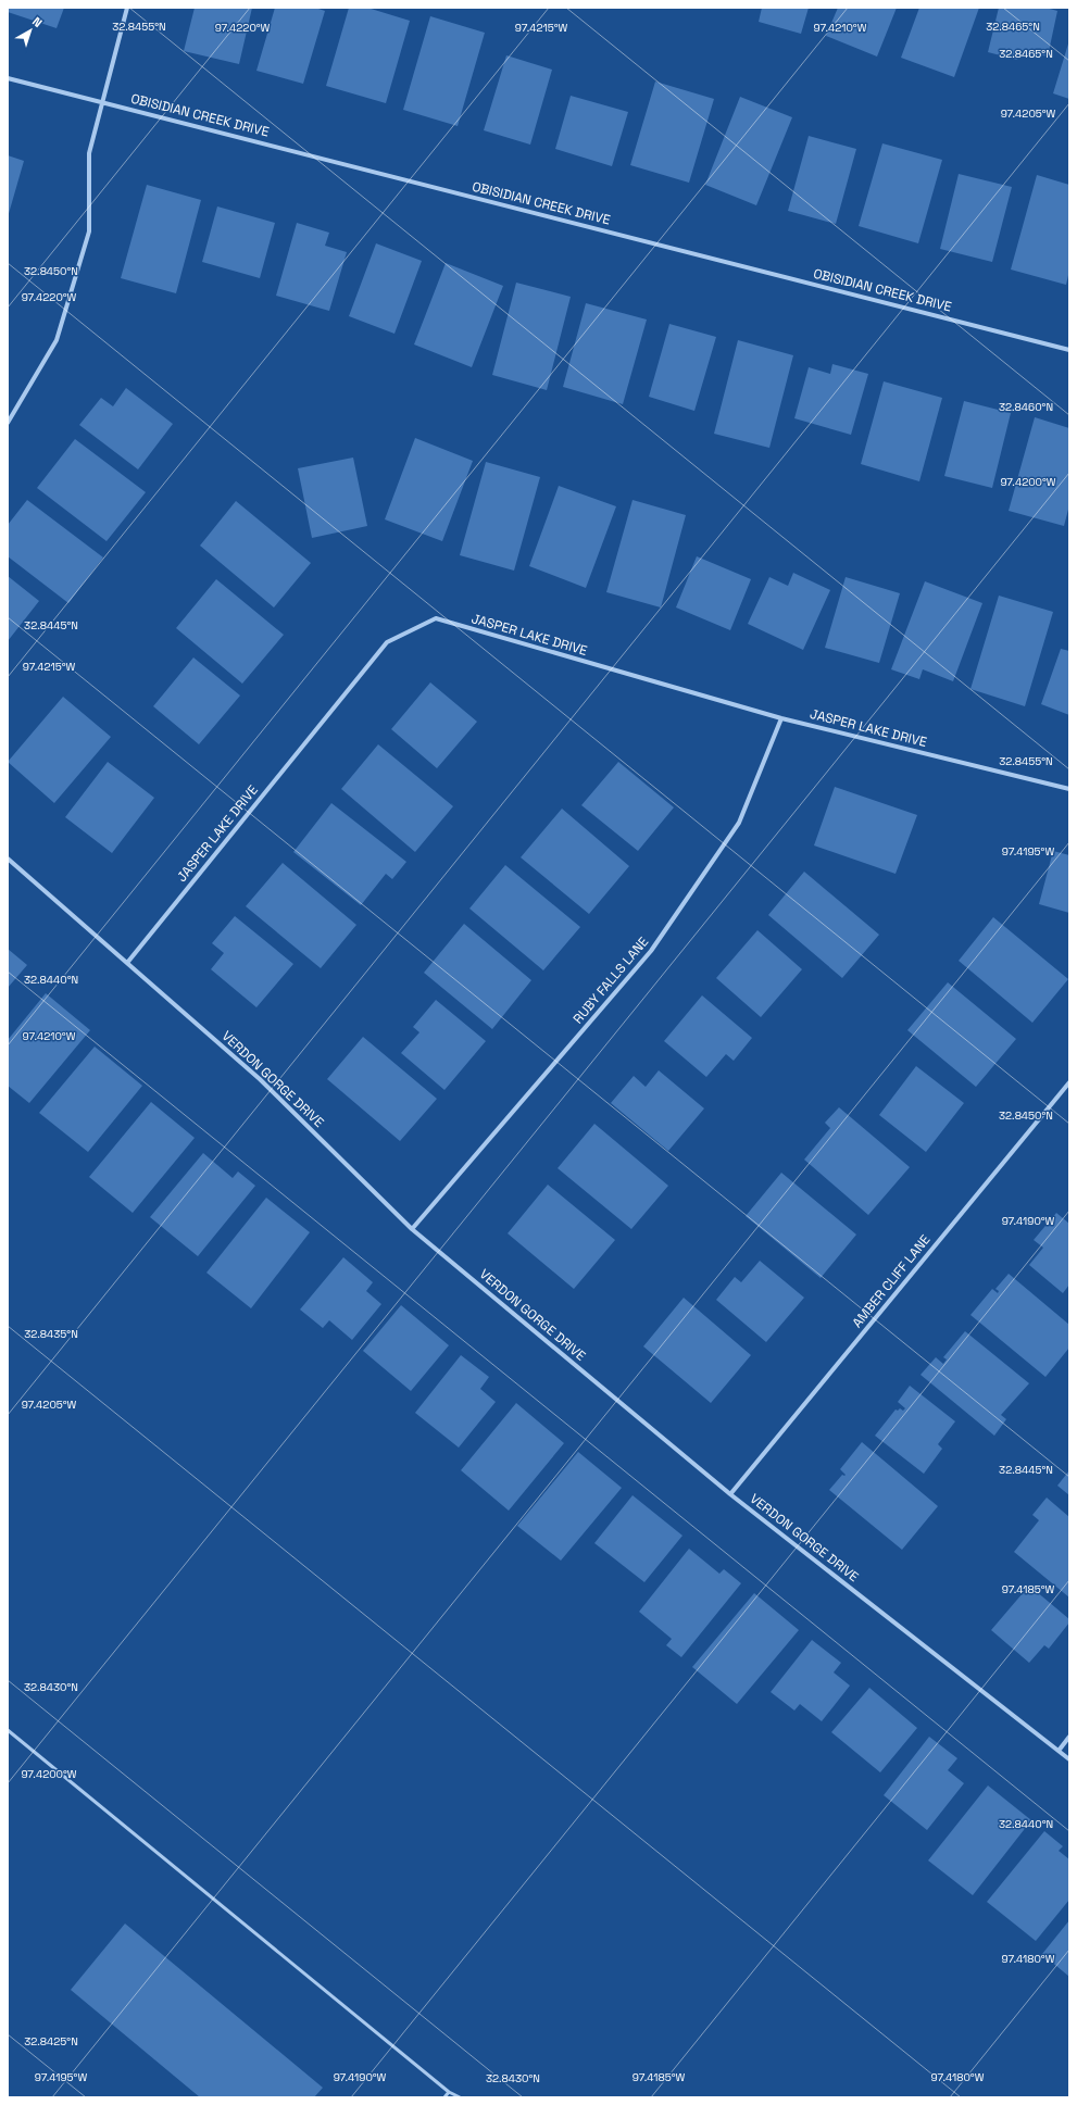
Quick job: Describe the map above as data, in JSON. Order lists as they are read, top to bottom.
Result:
{
  "streets": {
    "street": [
      "OBISIDIAN CREEK DRIVE",
      "JASPER LAKE DRIVE",
      "RUBY FALLS LANE",
      "VERDON GORGE DRIVE",
      "AMBER CLIFF LANE"
    ]
  },
  "crossings": [
    ["JASPER LAKE DRIVE", "RUBY FALLS LANE"],
    ["JASPER LAKE DRIVE", "VERDON GORGE DRIVE"],
    ["RUBY FALLS LANE", "VERDON GORGE DRIVE"],
    ["VERDON GORGE DRIVE", "AMBER CLIFF LANE"]
  ],
  "north": "top right",
  "coordinates": [
    "32.8455°N",
    "32.8465°N",
    "97.4220°W",
    "97.4215°W",
    "97.4210°W",
    "97.4205°W",
    "32.8450°N",
    "32.8460°N",
    "97.4200°W",
    "32.8445°N",
    "97.4195°W",
    "32.8440°N",
    "97.4190°W",
    "32.8435°N",
    "97.4185°W",
    "32.8430°N",
    "97.4180°W",
    "32.8425°N"
  ]
}
